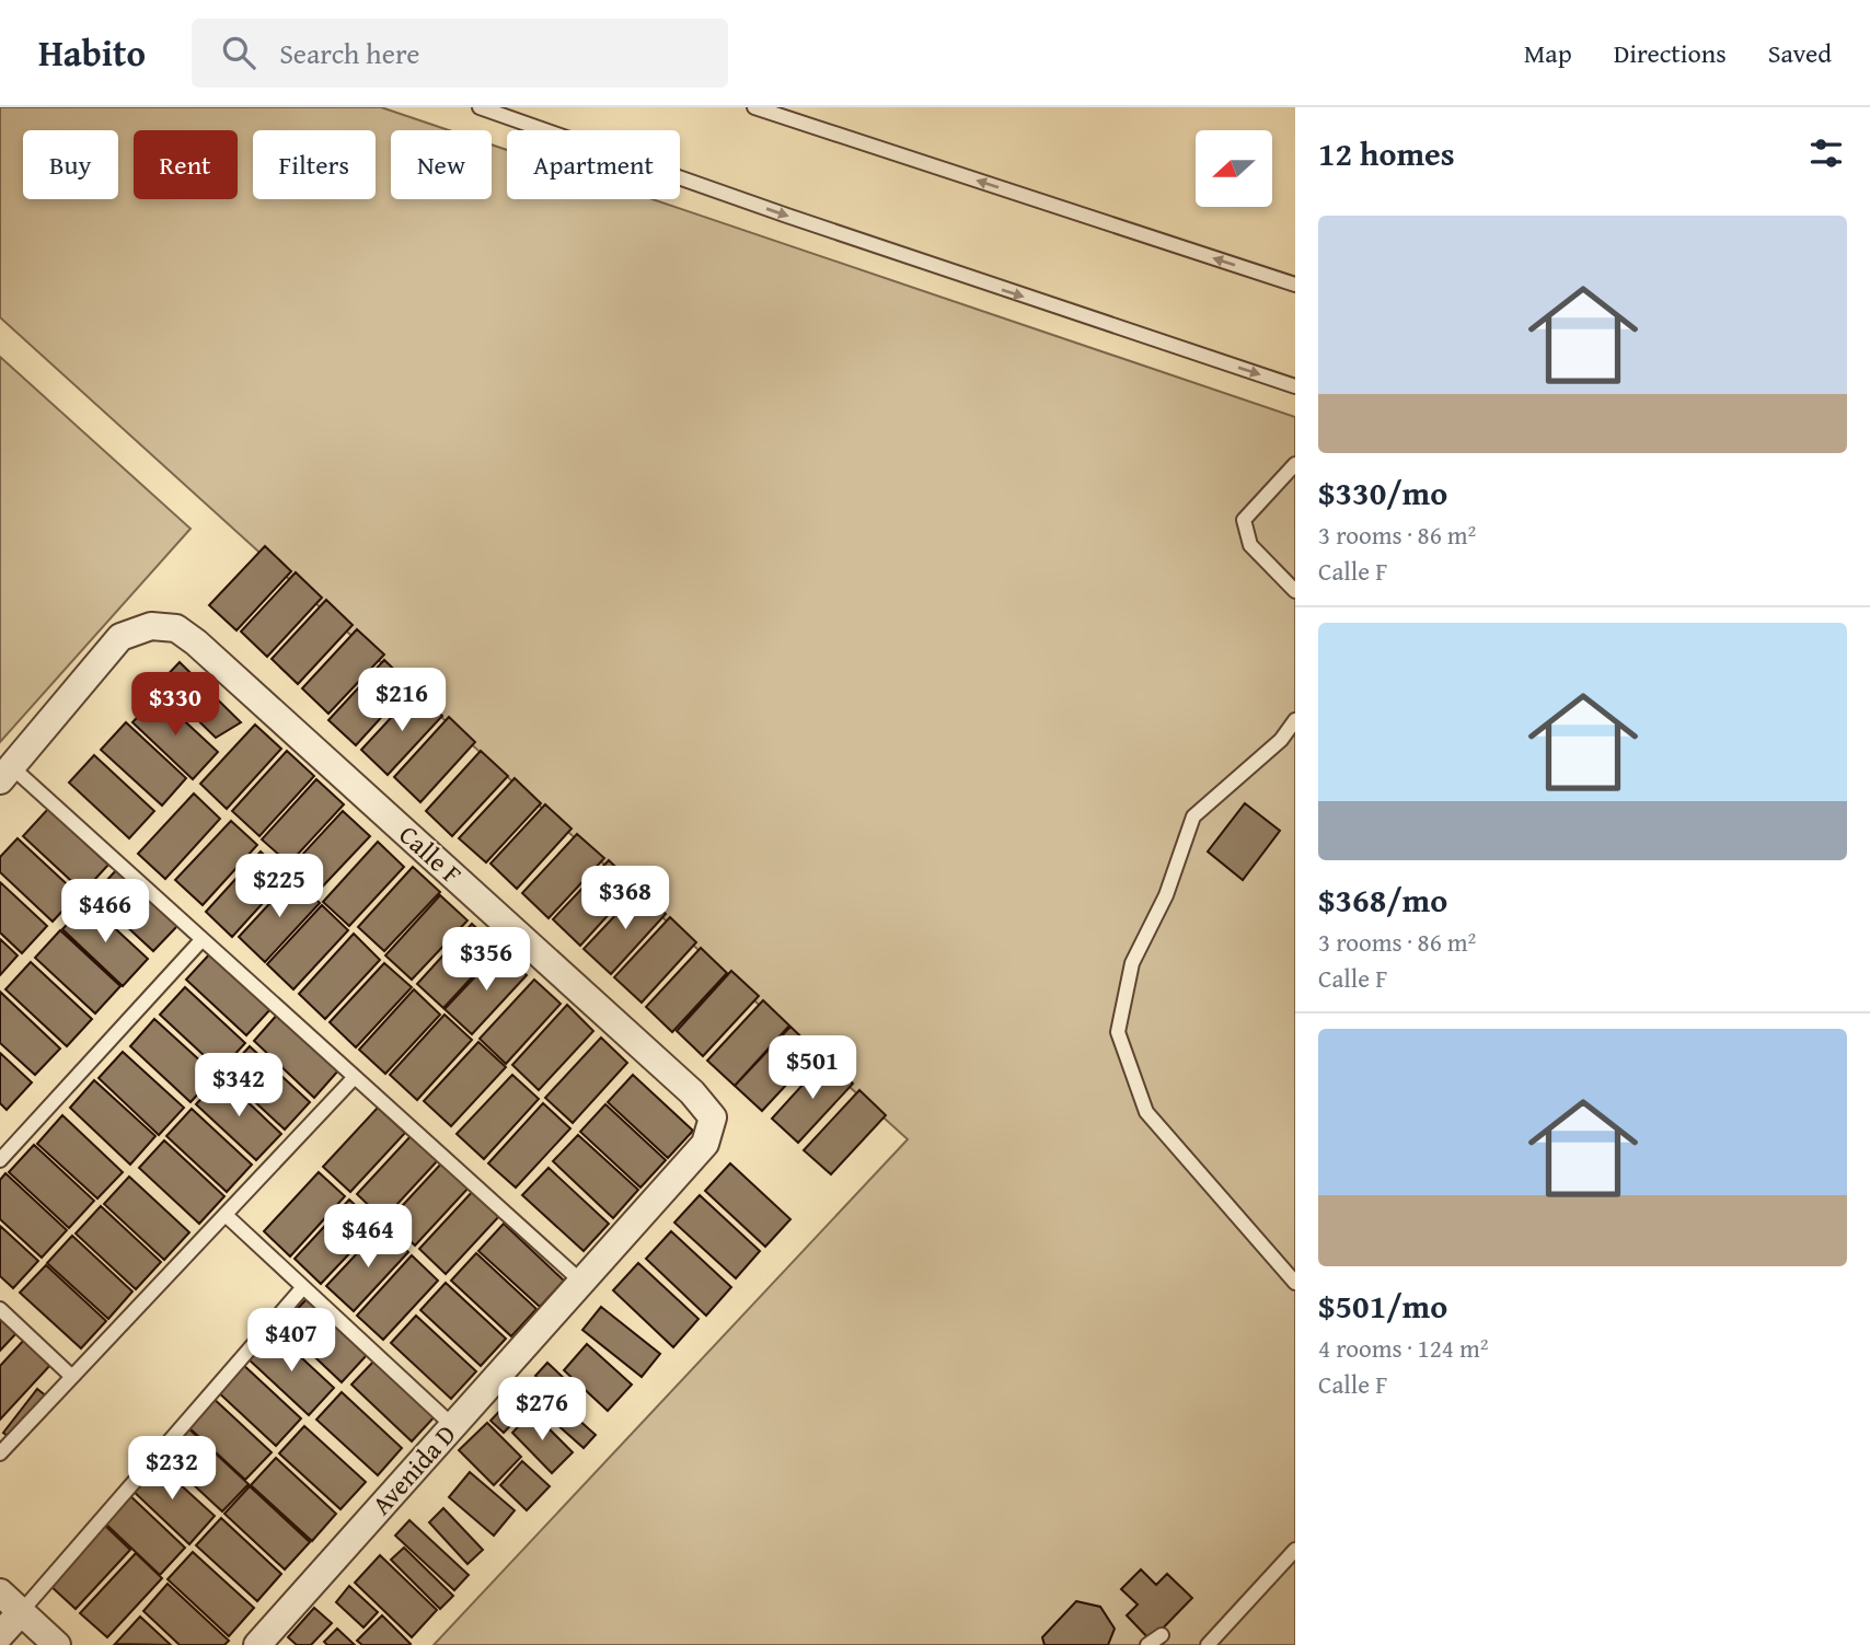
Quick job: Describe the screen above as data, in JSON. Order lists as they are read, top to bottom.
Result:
{
  "streets": {
    "street": ["Calle F", "Avenida D"]
  },
  "crossings": [
    ["Calle F", "Avenida D"]
  ],
  "north": "left",
  "page": {
    "header": "Habito",
    "search": "Search here",
    "nav": ["Map", "Directions", "Saved"],
    "heading": "12 homes",
    "chip": [
      "Buy",
      "Rent",
      "Filters",
      "New",
      "Apartment"
    ],
    "list": [
      {
        "name": "$330/mo",
        "note": "3 rooms · 86 m² · Calle F"
      },
      {
        "name": "$368/mo",
        "note": "3 rooms · 86 m² · Calle F"
      },
      {
        "name": "$501/mo",
        "note": "4 rooms · 124 m² · Calle F"
      }
    ],
    "price": [
      "$216",
      "$330",
      "$225",
      "$368",
      "$466",
      "$356",
      "$501",
      "$342",
      "$464",
      "$407",
      "$276",
      "$232"
    ]
  }
}
